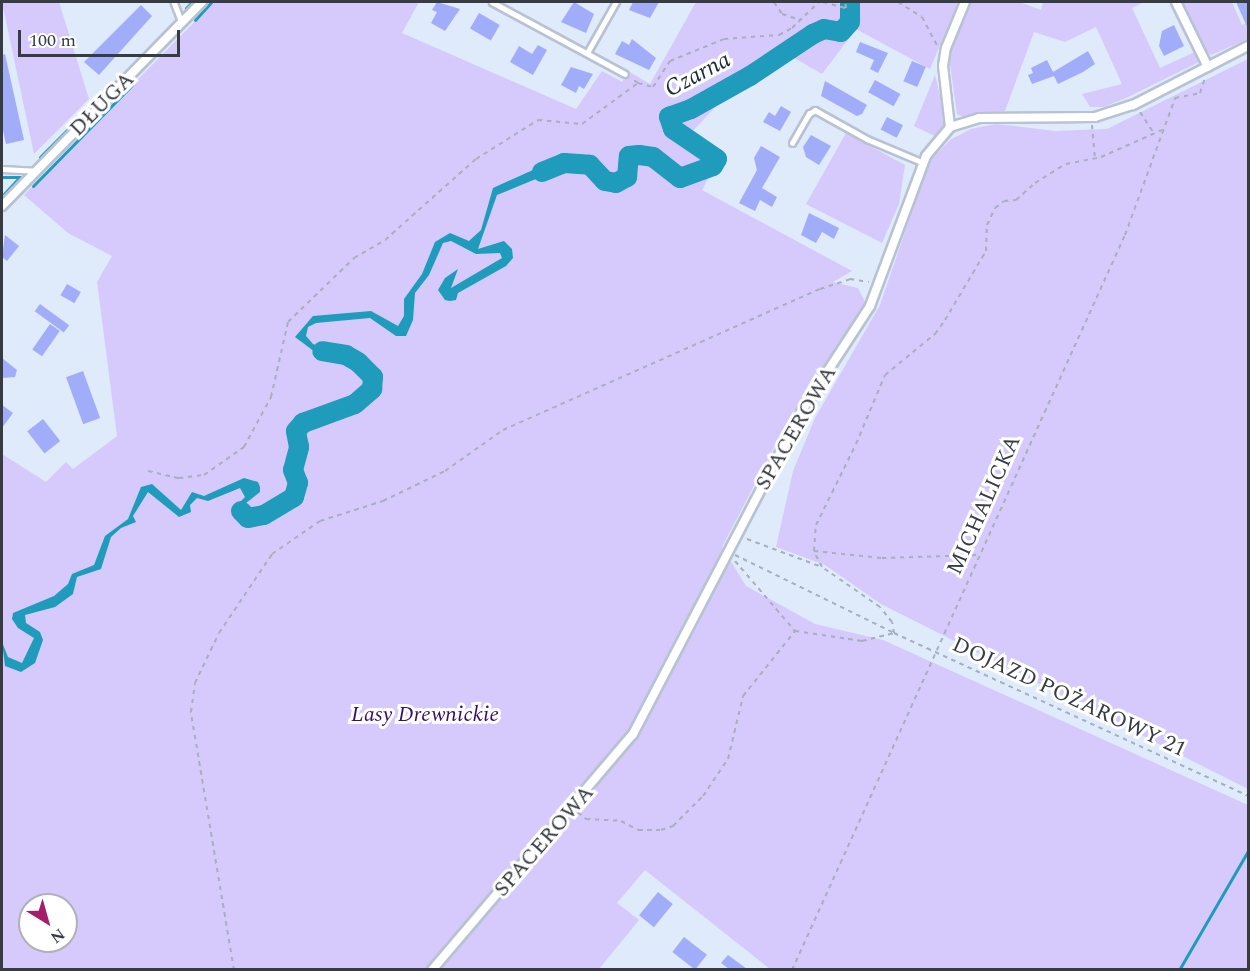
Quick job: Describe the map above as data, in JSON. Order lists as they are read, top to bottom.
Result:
{
  "streets": {
    "street": ["DŁUGA", "SPACEROWA"],
    "path": ["MICHALICKA", "DOJAZD POŻAROWY 21"]
  },
  "crossings": [
    ["MICHALICKA", "DOJAZD POŻAROWY 21"]
  ],
  "water": ["Czarna"],
  "parks": ["Lasy Drewnickie"],
  "scale_bar": "100 m",
  "north": "bottom right"
}
